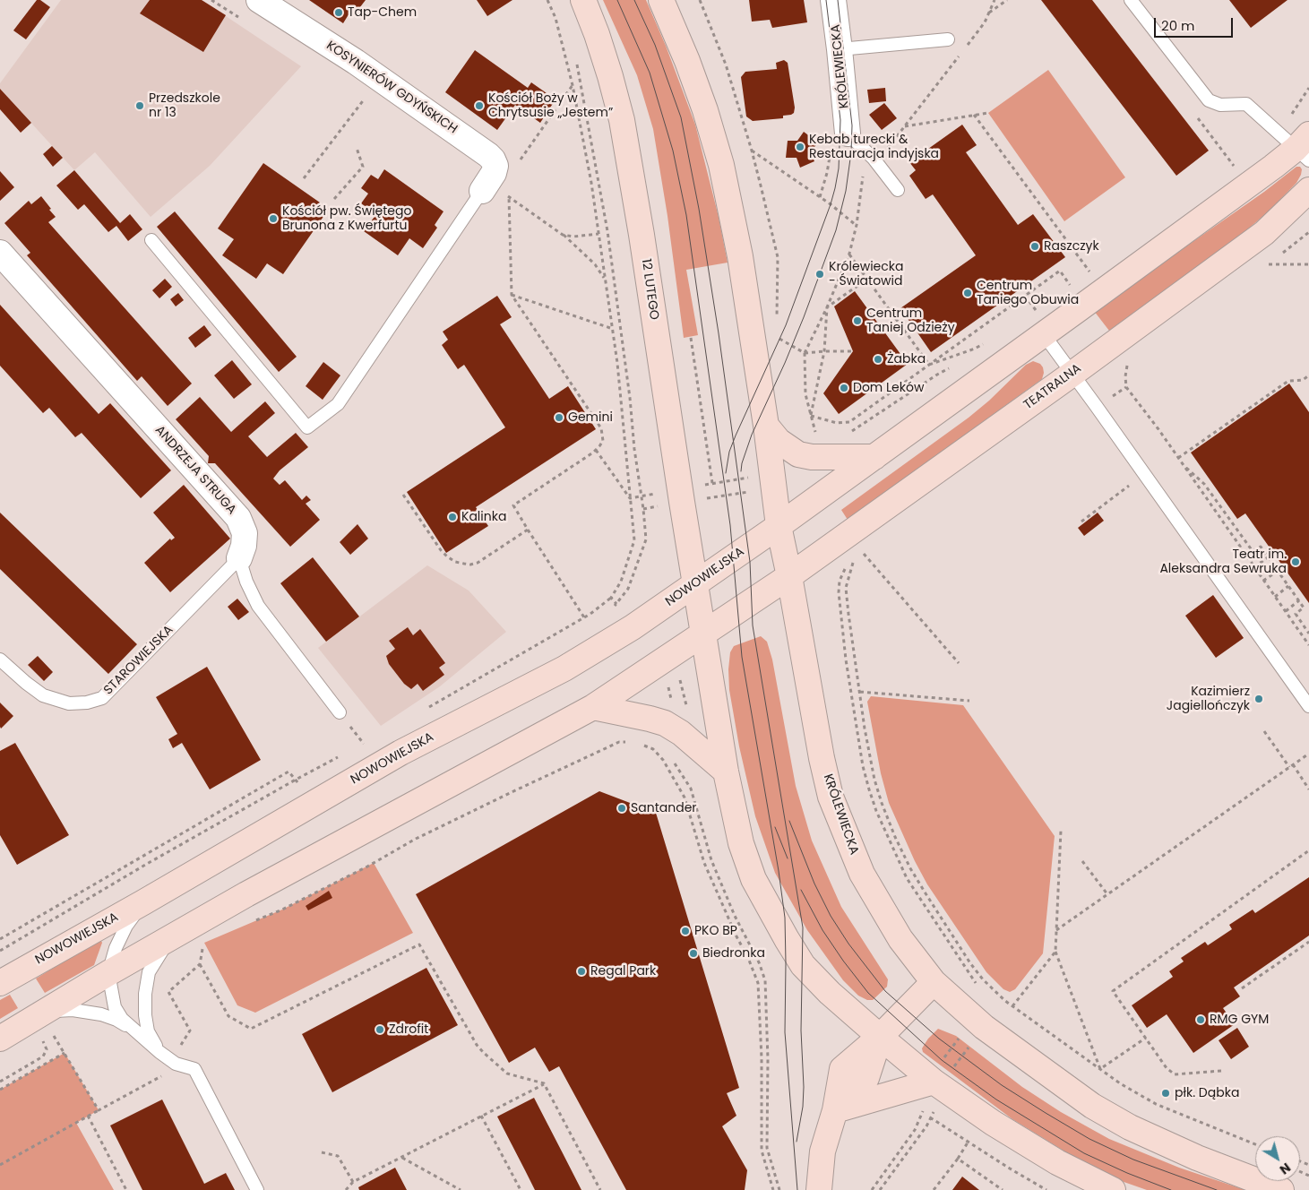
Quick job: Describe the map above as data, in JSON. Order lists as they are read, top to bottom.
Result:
{
  "streets": {
    "street": [
      "KRÓLEWIECKA",
      "KOSYNIERÓW GDYŃSKICH",
      "12 LUTEGO",
      "TEATRALNA",
      "ANDRZEJA STRUGA",
      "NOWOWIEJSKA"
    ],
    "lane": ["STAROWIEJSKA"]
  },
  "crossings": [
    ["KRÓLEWIECKA", "TEATRALNA"],
    ["KRÓLEWIECKA", "NOWOWIEJSKA"],
    ["12 LUTEGO", "NOWOWIEJSKA"],
    ["ANDRZEJA STRUGA", "STAROWIEJSKA"]
  ],
  "places": [
    "Tap-Chem",
    "Przedszkole nr 13",
    "Kościół Boży w Chrytsusie „Jestem”",
    "Kebab turecki & Restauracja indyjska",
    "Kościół pw. Świętego Brunona z Kwerfurtu",
    "Raszczyk",
    "Królewiecka - Światowid",
    "Centrum Taniego Obuwia",
    "Centrum Taniej Odzieży",
    "Żabka",
    "Dom Leków",
    "Gemini",
    "Kalinka",
    "Teatr im. Aleksandra Sewruka",
    "Kazimierz Jagiellończyk",
    "Santander",
    "PKO BP",
    "Biedronka",
    "Regal Park",
    "RMG GYM",
    "Zdrofit",
    "płk. Dąbka"
  ],
  "scale_bar": "20 m",
  "north": "bottom right"
}
